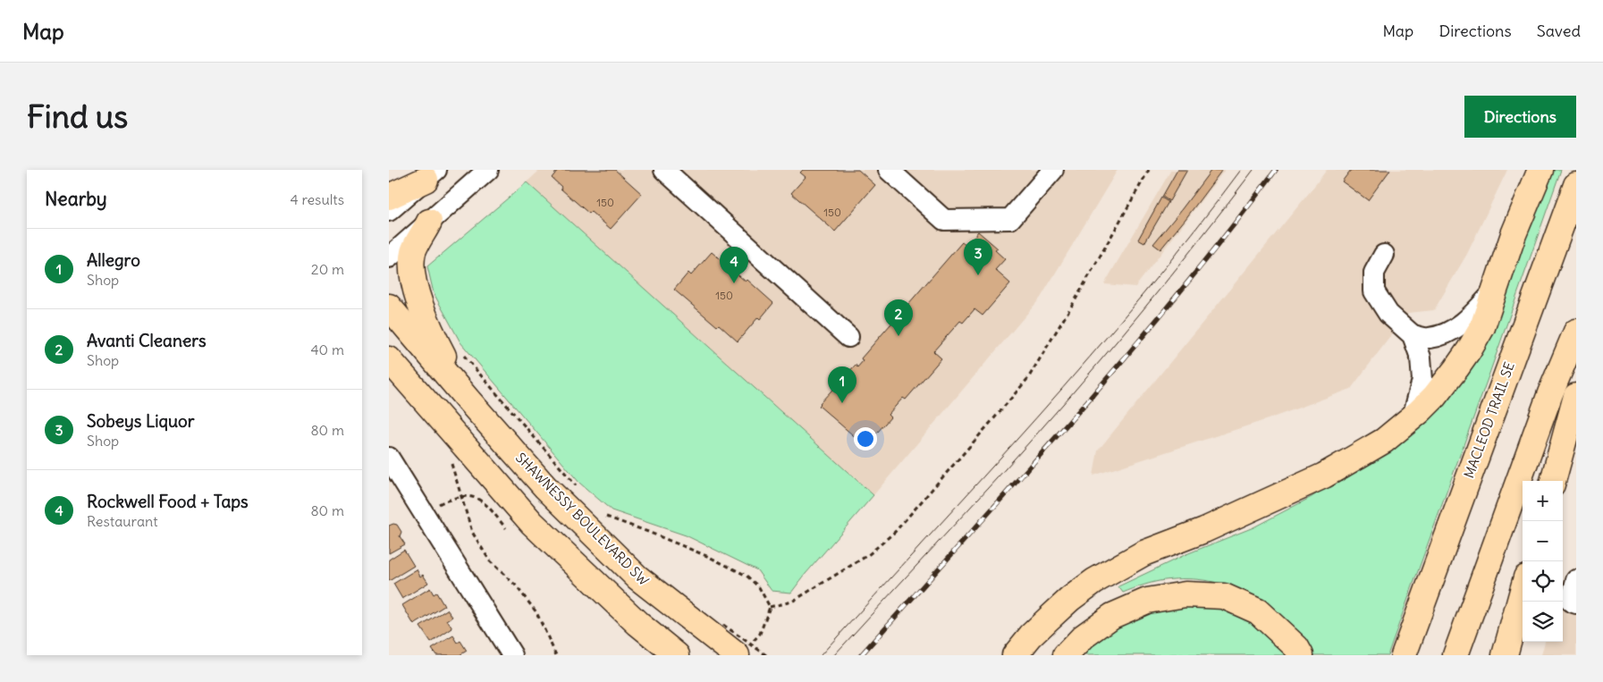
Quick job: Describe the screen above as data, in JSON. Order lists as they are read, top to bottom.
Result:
{
  "streets": {
    "main road": ["MACLEOD TRAIL SE", "SHAWNESSY BOULEVARD SW"]
  },
  "house_numbers": ["150", "150", "150"],
  "page": {
    "header": "Map",
    "nav": ["Map", "Directions", "Saved"],
    "buttons": "Directions",
    "title": "Find us",
    "heading": ["Nearby", "4 results"],
    "list": [
      {
        "mark": "1",
        "name": "Allegro",
        "note": "Shop",
        "value": "20 m"
      },
      {
        "mark": "2",
        "name": "Avanti Cleaners",
        "note": "Shop",
        "value": "40 m"
      },
      {
        "mark": "3",
        "name": "Sobeys Liquor",
        "note": "Shop",
        "value": "80 m"
      },
      {
        "mark": "4",
        "name": "Rockwell Food + Taps",
        "note": "Restaurant",
        "value": "80 m"
      }
    ],
    "pins": [
      "3",
      "4",
      "2",
      "1"
    ],
    "map_buttons": ["+", "−"]
  }
}
